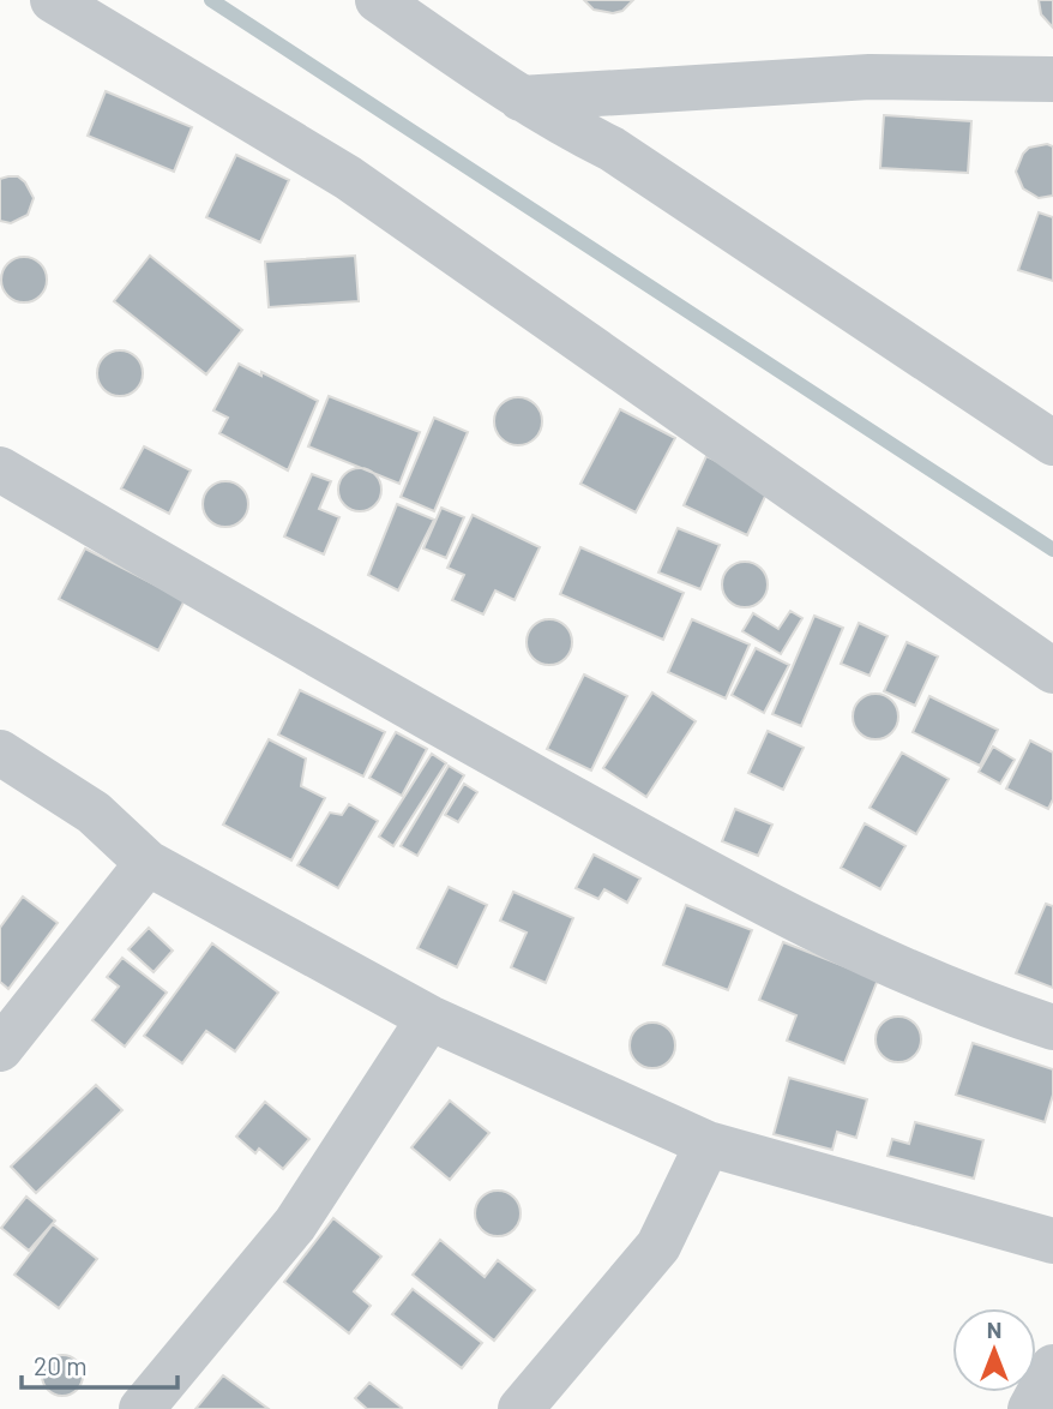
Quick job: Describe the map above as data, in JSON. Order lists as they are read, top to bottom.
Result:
{
  "scale_bar": "20 m",
  "north": "top"
}
